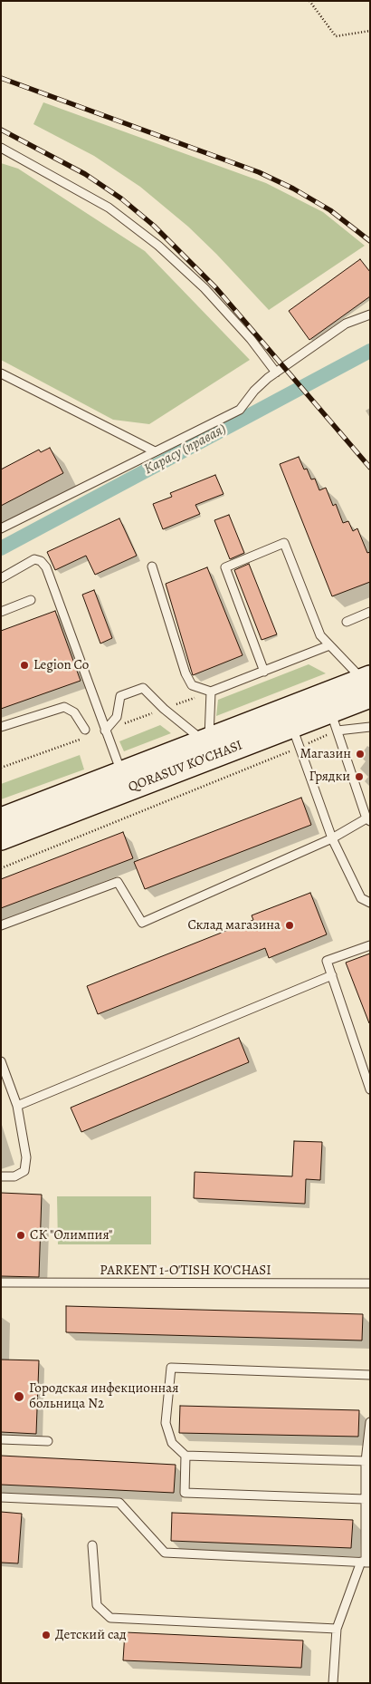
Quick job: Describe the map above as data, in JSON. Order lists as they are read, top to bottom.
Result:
{
  "streets": {
    "main road": ["QORASUV KO'CHASI"],
    "lane": ["PARKENT 1-O'TISH KO'CHASI"]
  },
  "water": ["Карасу (правая)"],
  "places": [
    "Legion Co",
    "Магазин",
    "Грядки",
    "Склад магазина",
    "СК \"Олимпия\"",
    "Городская инфекционная больница N2",
    "Детский сад"
  ]
}
